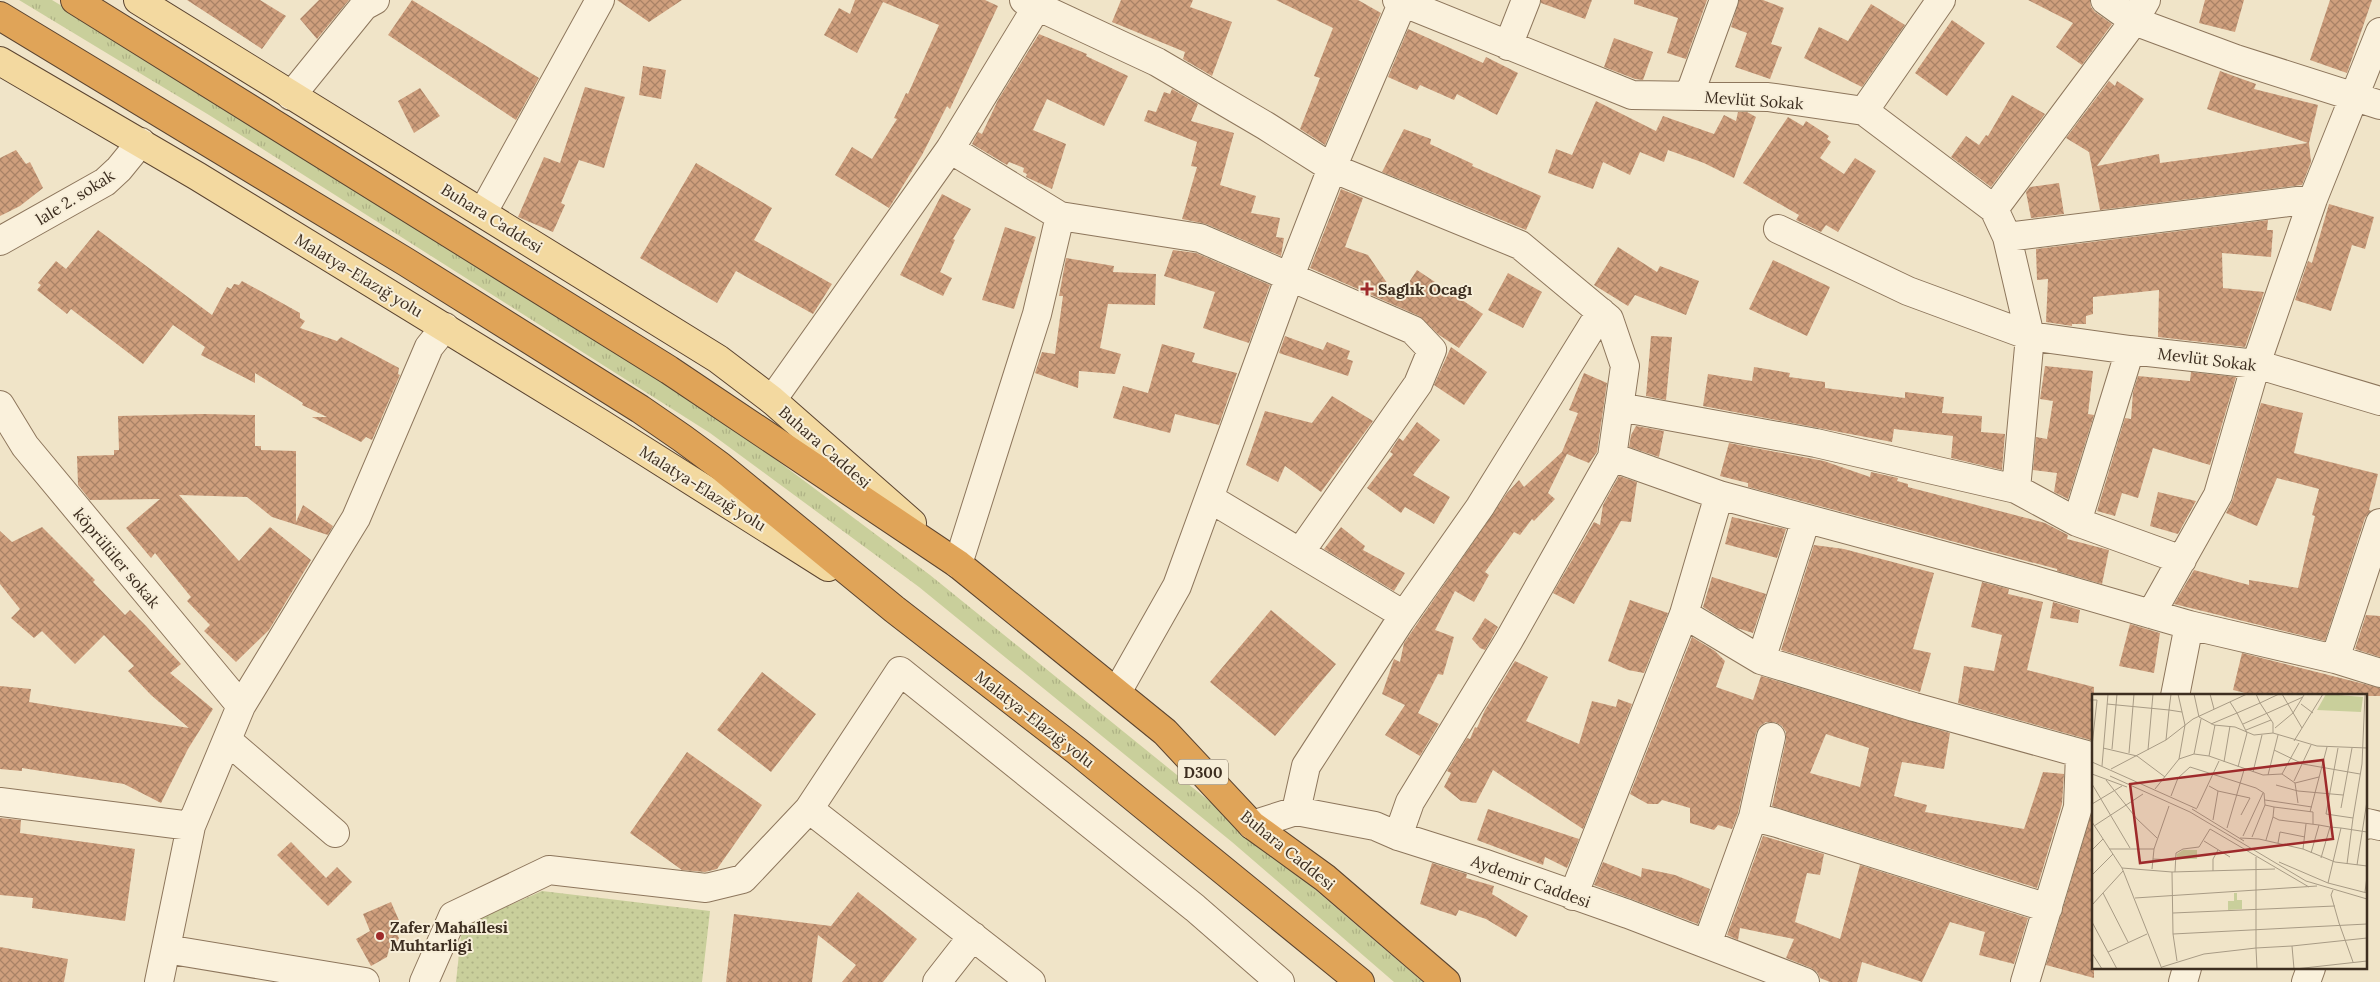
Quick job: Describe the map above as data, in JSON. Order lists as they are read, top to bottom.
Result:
{
  "streets": {
    "highway": ["Buhara Caddesi", "Malatya-Elazığ yolu", "D300"],
    "street": [
      "Mevlüt Sokak",
      "lale 2. sokak",
      "köprülüler sokak",
      "Aydemir Caddesi"
    ]
  },
  "crossings": [
    ["lale 2. sokak", "Malatya-Elazığ yolu"],
    ["Buhara Caddesi", "Aydemir Caddesi"]
  ],
  "places": {
    "health": ["Saglık Ocagı"],
    "other": ["Zafer Mahallesi Muhtarligi"]
  }
}
